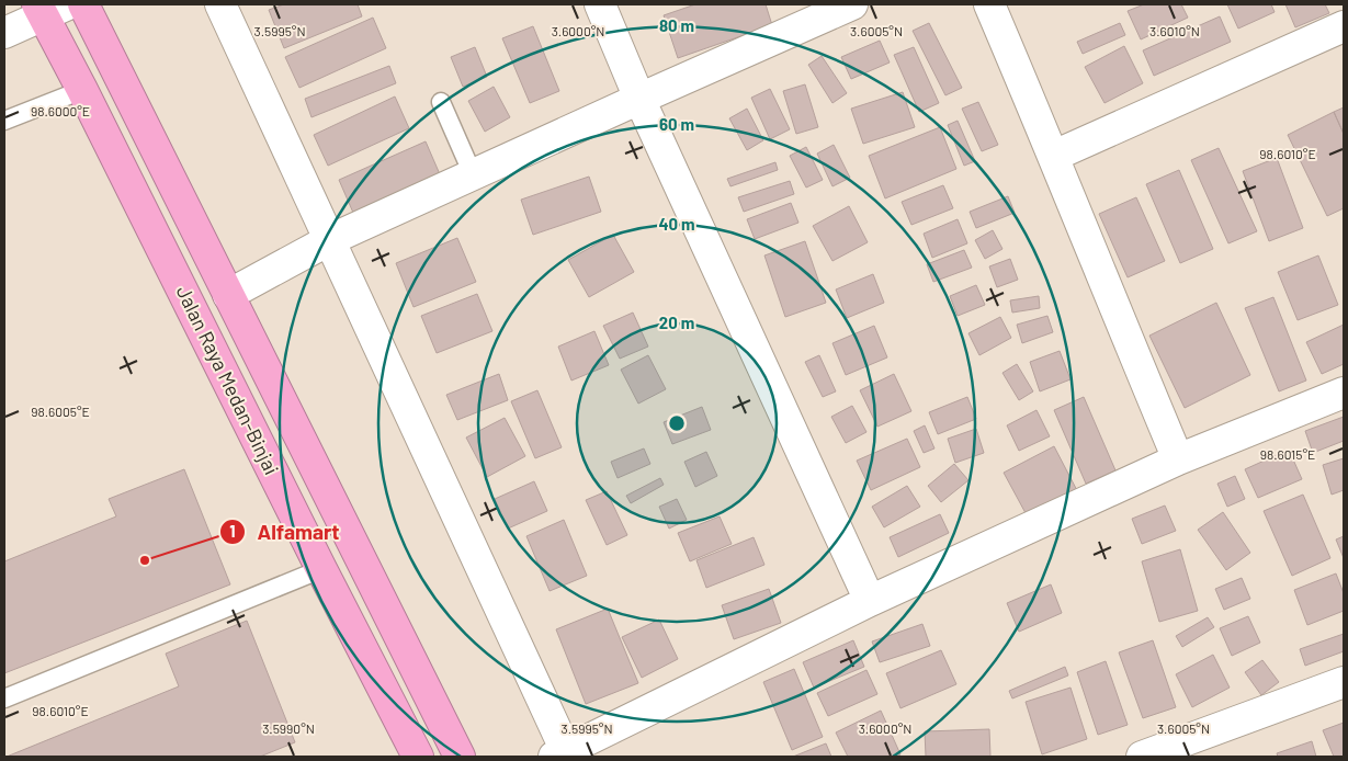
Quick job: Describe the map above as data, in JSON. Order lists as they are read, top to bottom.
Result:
{
  "streets": {
    "highway": ["Jalan Raya Medan-Binjai"]
  },
  "places": ["Alfamart"],
  "coordinates": [
    "3.5995°N",
    "3.6000°N",
    "3.6005°N",
    "3.6010°N",
    "98.6000°E",
    "98.6010°E",
    "98.6005°E",
    "98.6015°E",
    "3.5990°N"
  ],
  "rings": [
    "80 m",
    "60 m",
    "40 m",
    "20 m"
  ]
}
